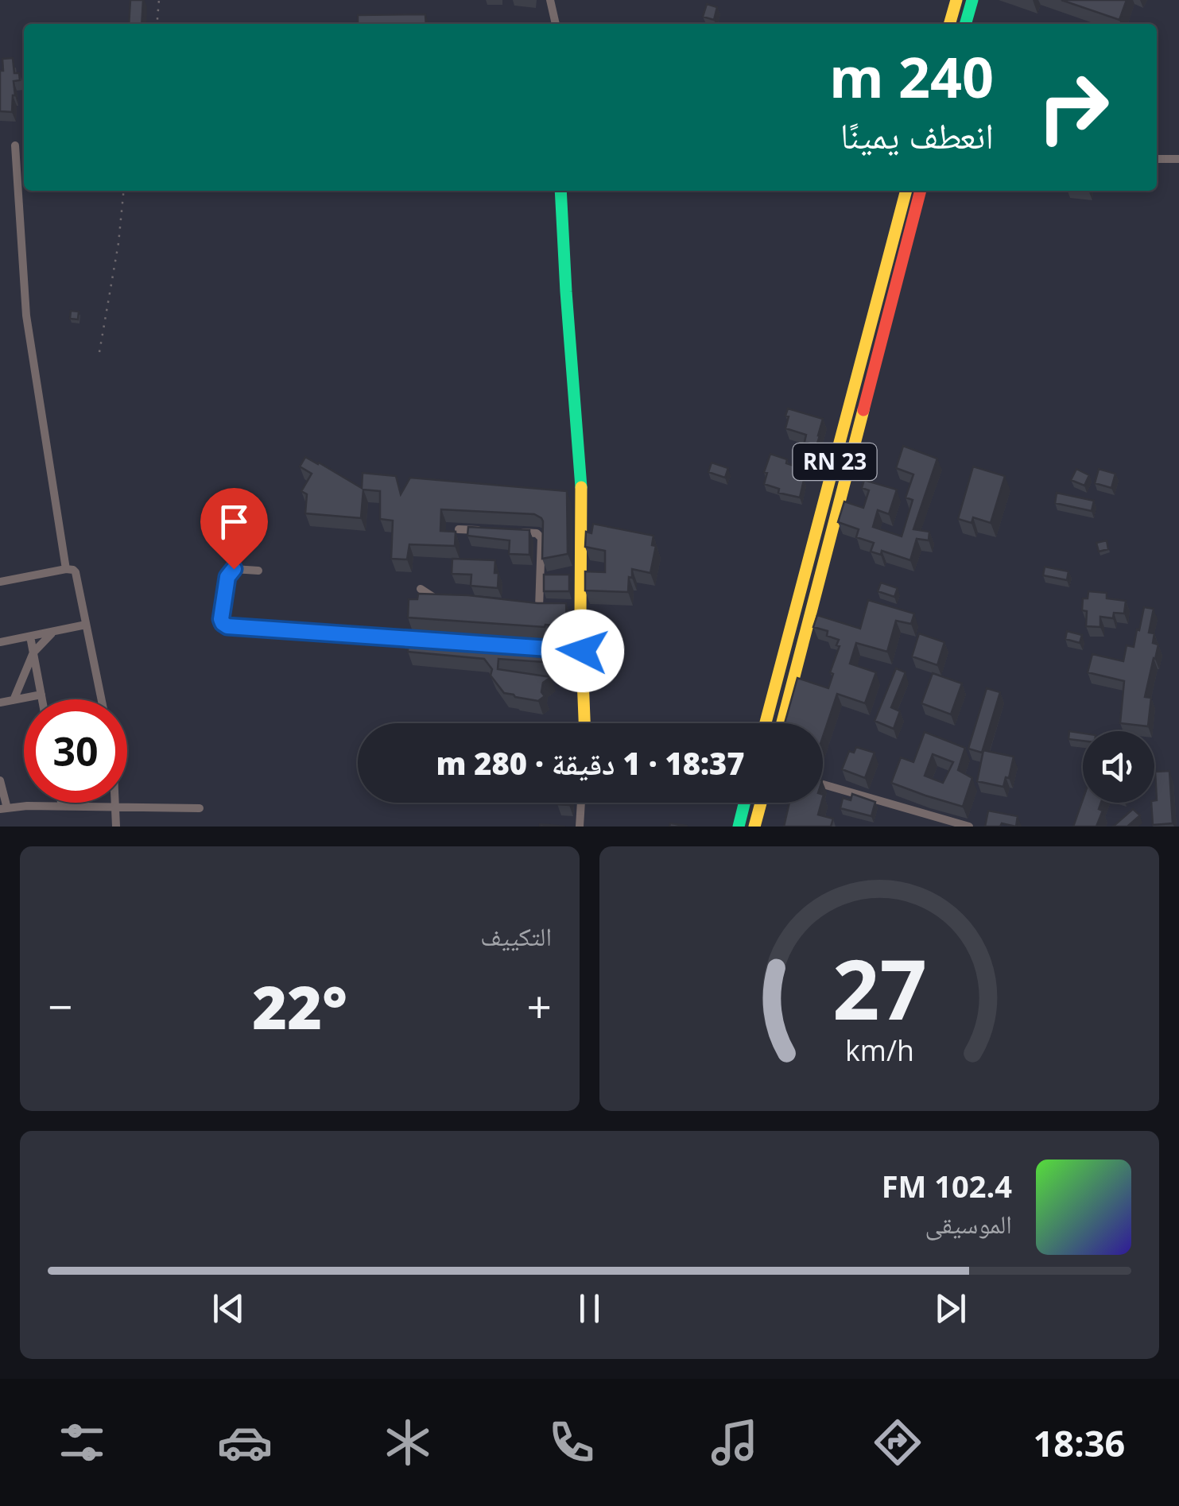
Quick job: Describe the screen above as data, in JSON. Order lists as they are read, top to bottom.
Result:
{
  "streets": {
    "main road": ["RN 23"]
  },
  "page": {
    "turn": ["240 m", "انعطف يمينًا"],
    "limit": "30",
    "trip": "18:37 · 1 دقيقة · 280 m",
    "tile": "التكييف",
    "heat": ["−", "22°", "+"],
    "song": ["102.4 FM", "الموسيقى"],
    "tabs": "18:36",
    "gauge": ["27", "km/h"]
  }
}
